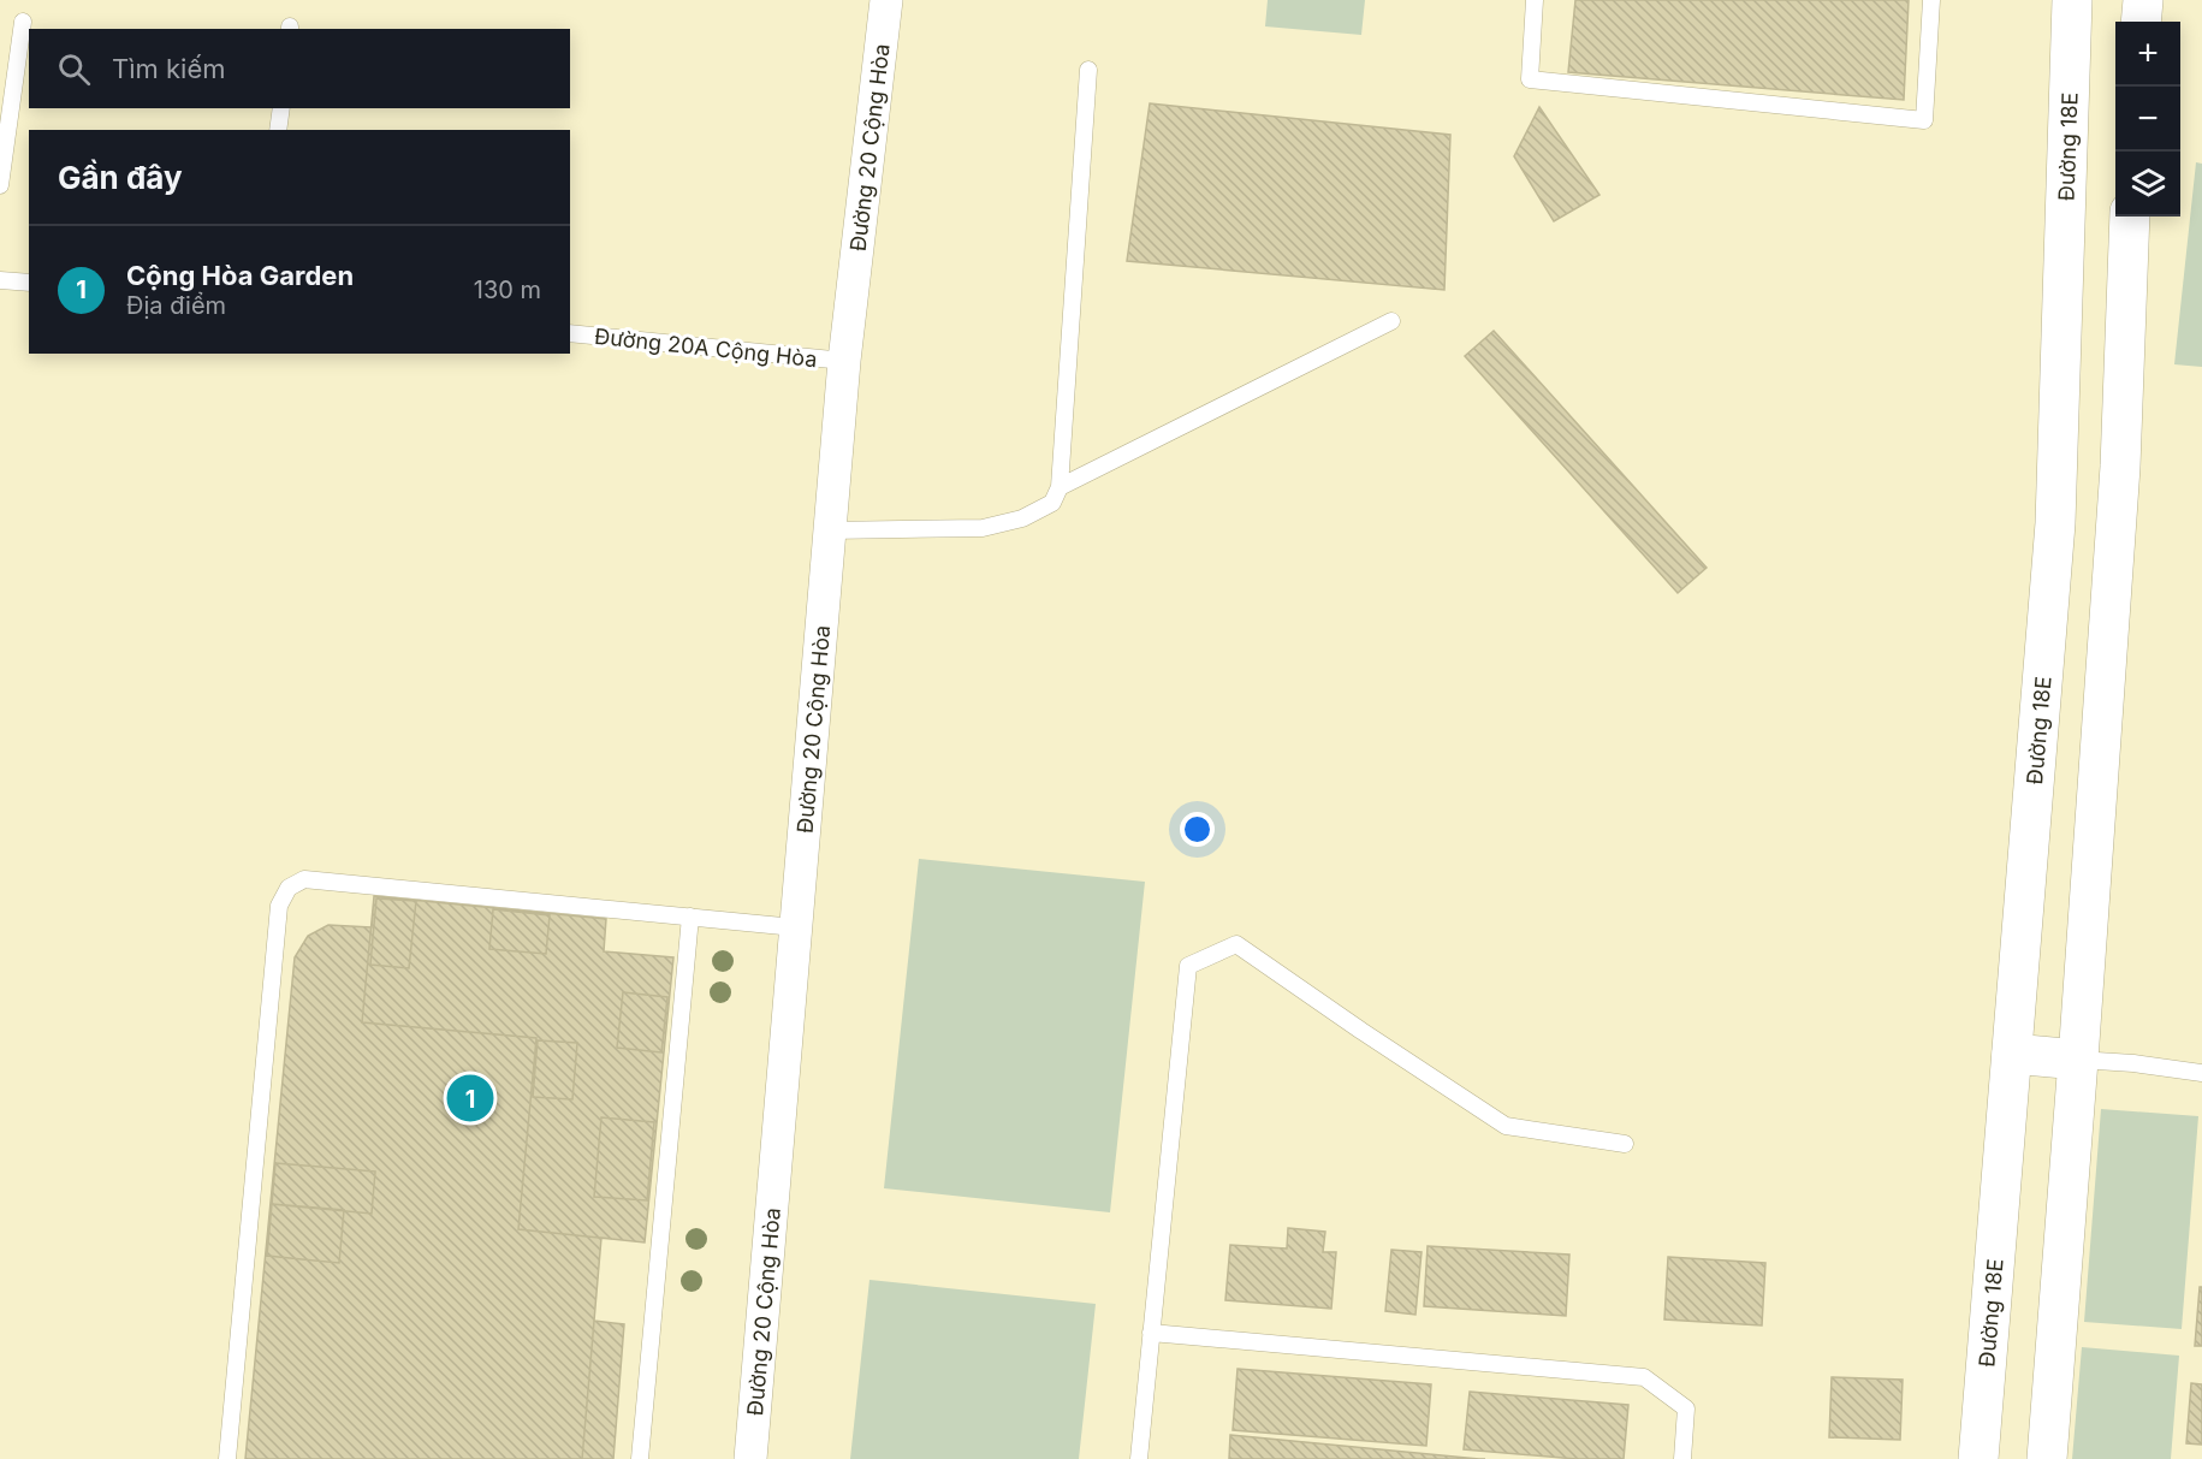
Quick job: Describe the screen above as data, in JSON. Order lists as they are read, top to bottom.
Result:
{
  "streets": {
    "main road": ["Đường 18E"],
    "street": ["Đường 20 Cộng Hòa"],
    "lane": ["Đường 20A Cộng Hòa"]
  },
  "crossings": [
    ["Đường 20 Cộng Hòa", "Đường 20A Cộng Hòa"]
  ],
  "page": {
    "map_buttons": ["+", "−"],
    "search": "Tìm kiếm",
    "heading": "Gần đây",
    "list": [
      {
        "mark": "1",
        "name": "Cộng Hòa Garden",
        "note": "Địa điểm",
        "value": "130 m"
      }
    ],
    "pins": "1"
  }
}
